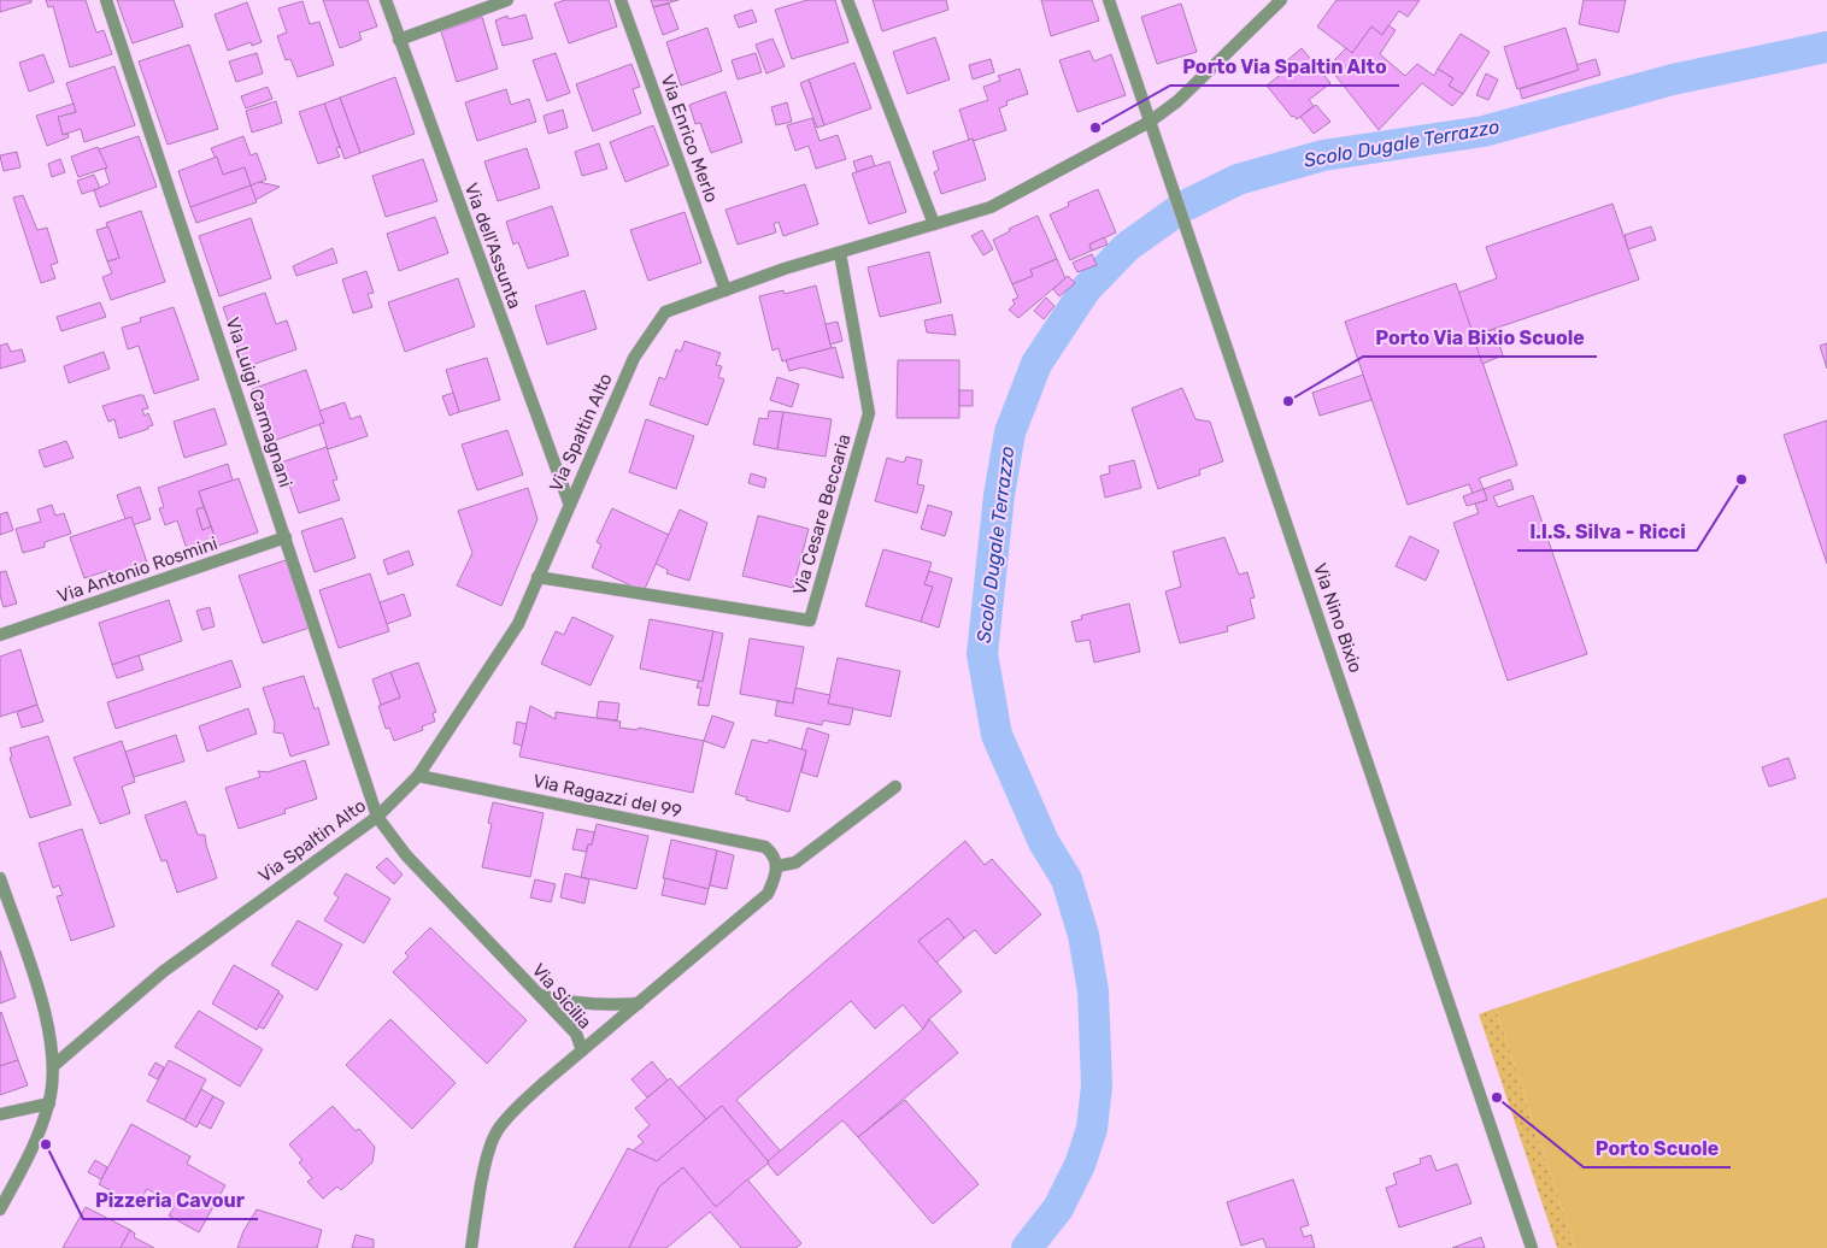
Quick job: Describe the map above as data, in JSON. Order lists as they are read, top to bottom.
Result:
{
  "streets": {
    "street": [
      "Via Enrico Merlo",
      "Via dell'Assunta",
      "Via Luigi Carmagnani",
      "Via Spaltin Alto",
      "Via Cesare Beccaria",
      "Via Antonio Rosmini",
      "Via Nino Bixio",
      "Via Ragazzi del 99",
      "Via Sicilia"
    ]
  },
  "crossings": [
    ["Via Enrico Merlo", "Via Spaltin Alto"],
    ["Via dell'Assunta", "Via Spaltin Alto"],
    ["Via Luigi Carmagnani", "Via Spaltin Alto"],
    ["Via Luigi Carmagnani", "Via Antonio Rosmini"],
    ["Via Luigi Carmagnani", "Via Sicilia"],
    ["Via Spaltin Alto", "Via Cesare Beccaria"],
    ["Via Spaltin Alto", "Via Nino Bixio"],
    ["Via Spaltin Alto", "Via Ragazzi del 99"],
    ["Via Spaltin Alto", "Via Sicilia"]
  ],
  "water": ["Scolo Dugale Terrazzo"],
  "places": [
    "Porto Via Spaltin Alto",
    "Porto Via Bixio Scuole",
    "I.I.S. Silva - Ricci",
    "Porto Scuole",
    "Pizzeria Cavour"
  ]
}
